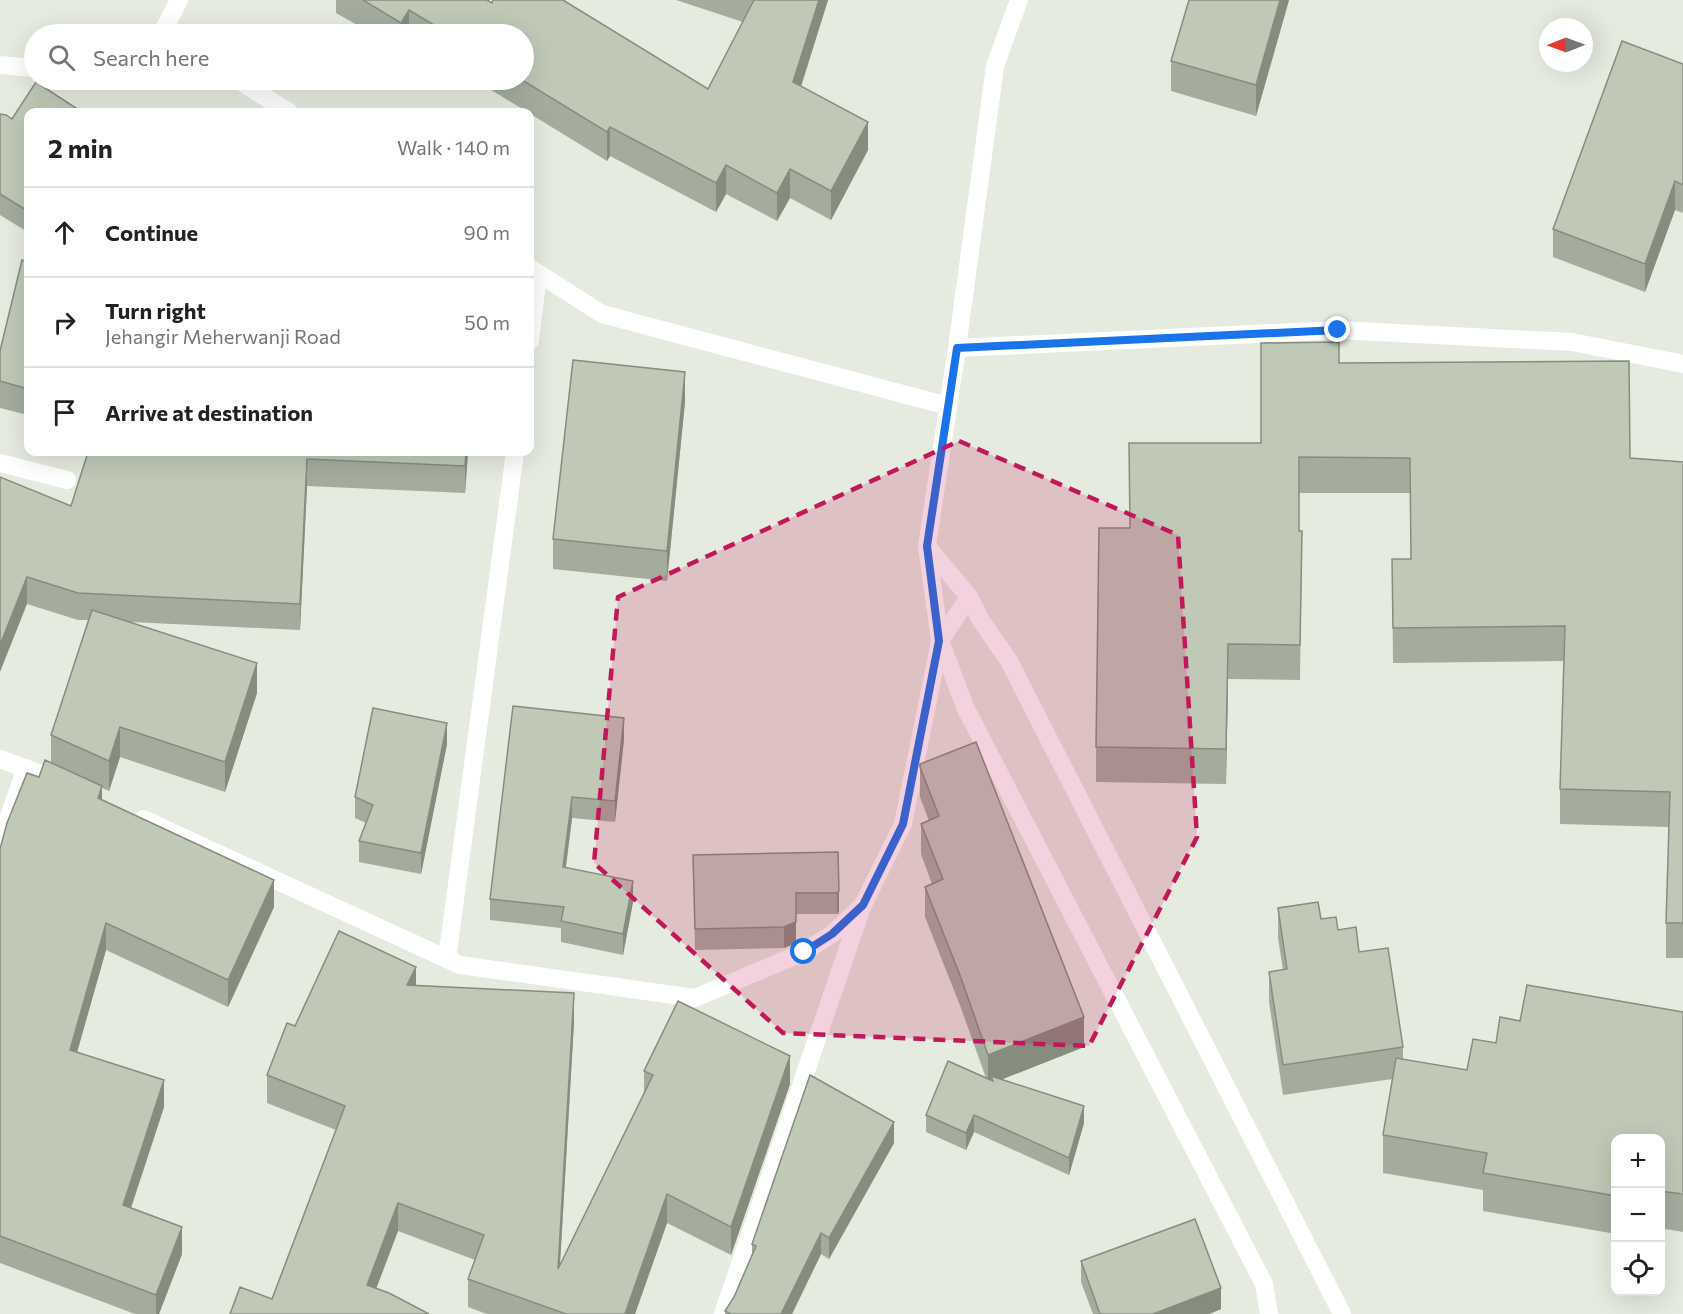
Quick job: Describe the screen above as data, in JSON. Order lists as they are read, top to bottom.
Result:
{
  "north": "left",
  "page": {
    "search": "Search here",
    "heading": ["2 min", "Walk · 140 m"],
    "list": [
      ["Continue", "90 m"],
      ["Turn right", "Jehangir Meherwanji Road", "50 m"],
      "Arrive at destination"
    ],
    "map_buttons": ["+", "−"]
  }
}
